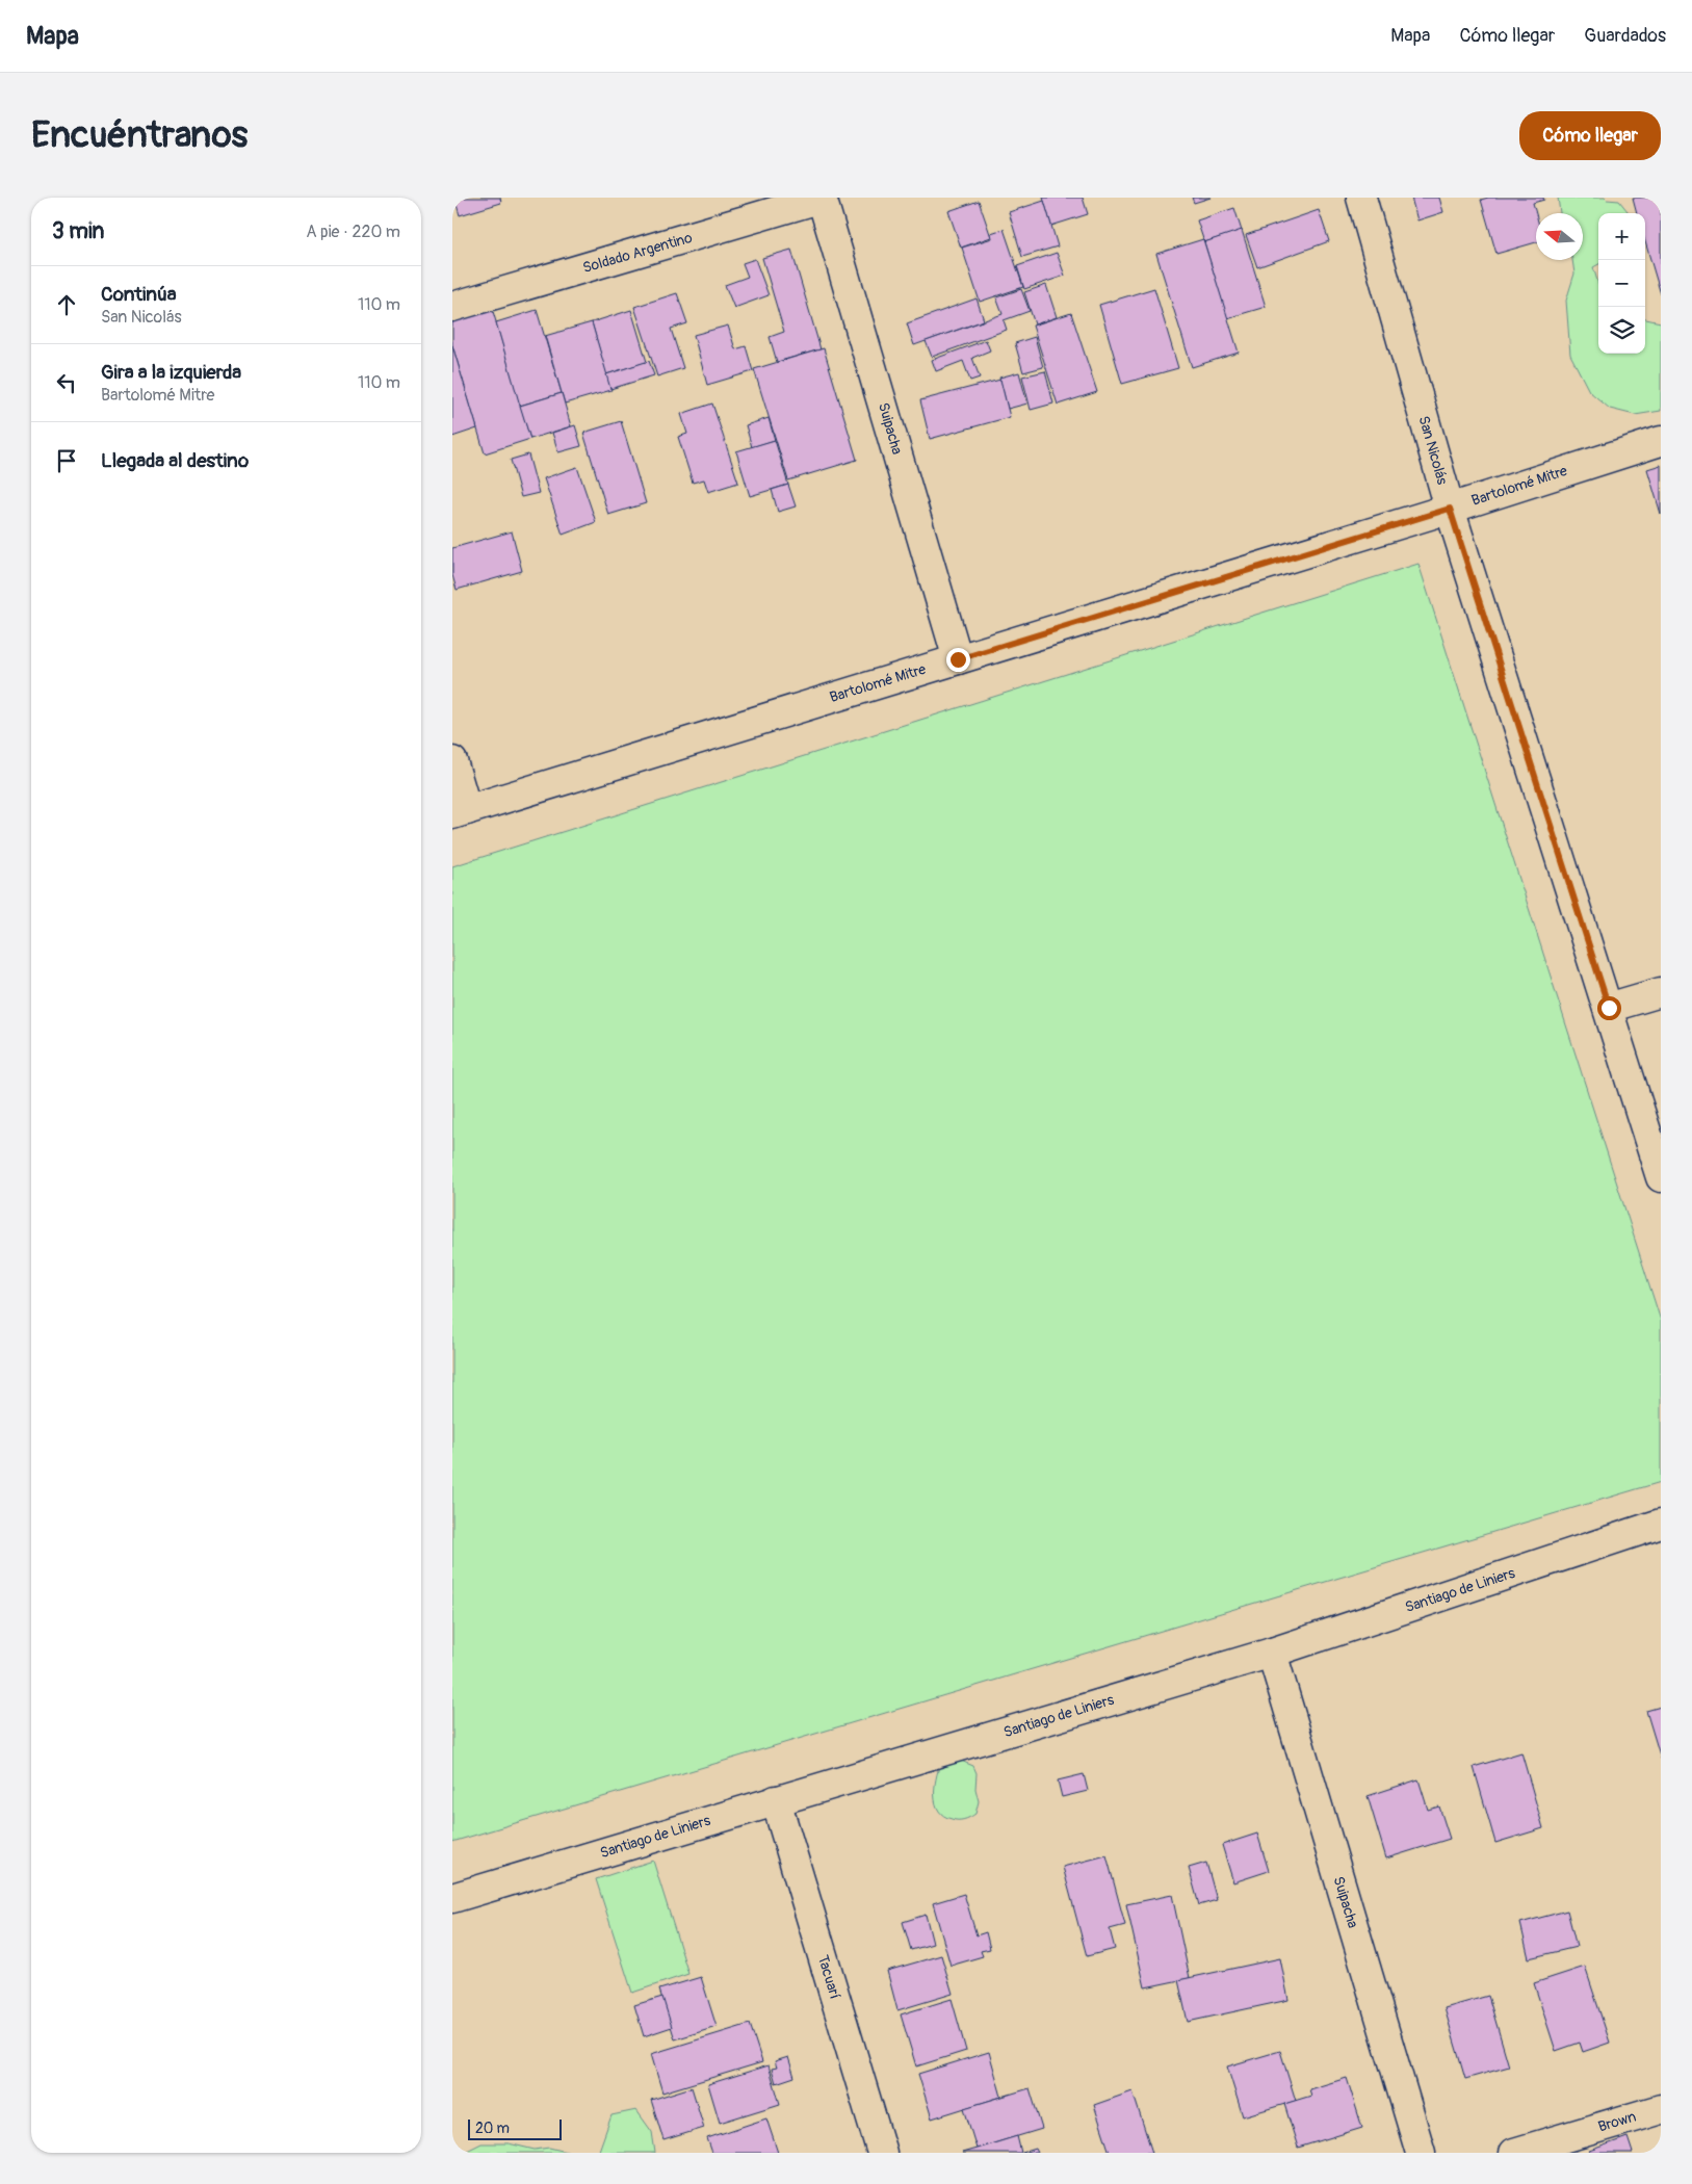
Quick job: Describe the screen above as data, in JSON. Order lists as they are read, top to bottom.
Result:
{
  "streets": {
    "street": [
      "Soldado Argentino",
      "Suipacha",
      "San Nicolás",
      "Bartolomé Mitre",
      "Santiago de Liniers",
      "Tacuarí",
      "Brown"
    ]
  },
  "crossings": [
    ["Soldado Argentino", "Suipacha"],
    ["Suipacha", "Bartolomé Mitre"],
    ["Suipacha", "Santiago de Liniers"],
    ["San Nicolás", "Bartolomé Mitre"],
    ["Santiago de Liniers", "Tacuarí"]
  ],
  "scale_bar": "20 m",
  "north": "left",
  "page": {
    "header": "Mapa",
    "nav": ["Mapa", "Cómo llegar", "Guardados"],
    "buttons": "Cómo llegar",
    "title": "Encuéntranos",
    "heading": ["3 min", "A pie · 220 m"],
    "map_buttons": ["+", "−"],
    "list": [
      ["Continúa", "San Nicolás", "110 m"],
      ["Gira a la izquierda", "Bartolomé Mitre", "110 m"],
      "Llegada al destino"
    ],
    "scale": "20 m"
  }
}
